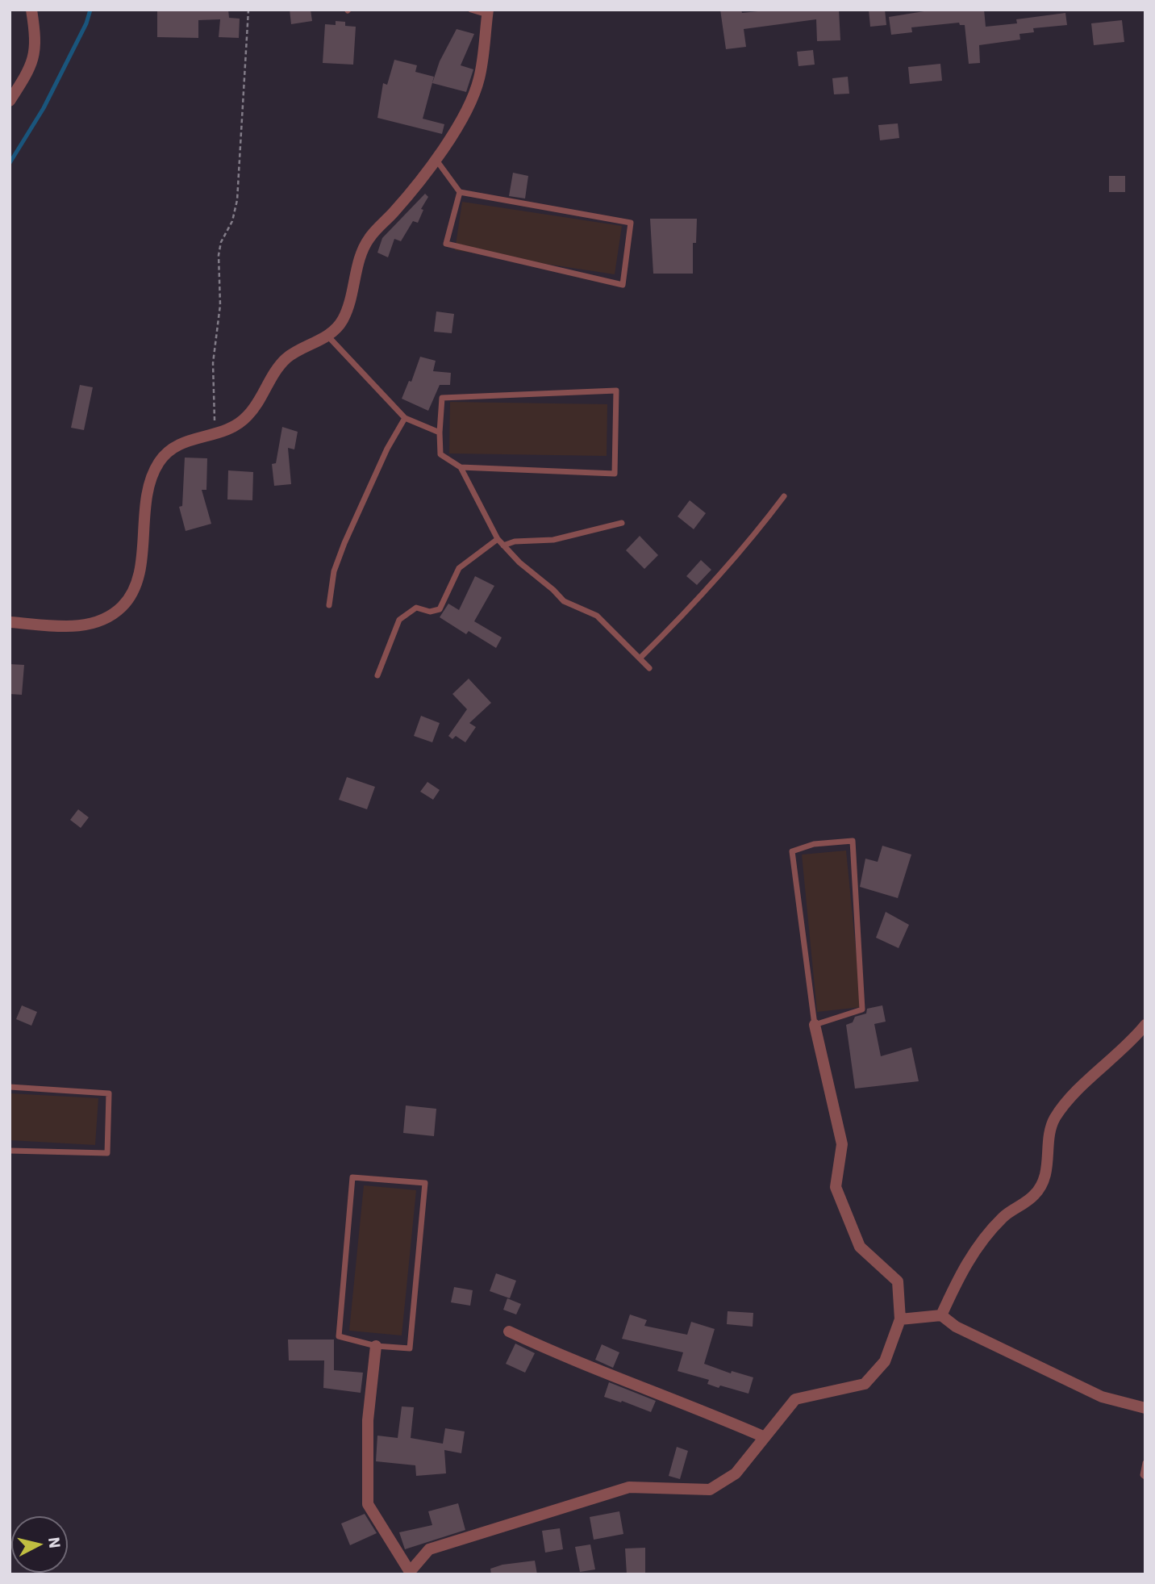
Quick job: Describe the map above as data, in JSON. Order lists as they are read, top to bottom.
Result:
{
  "north": "right"
}
